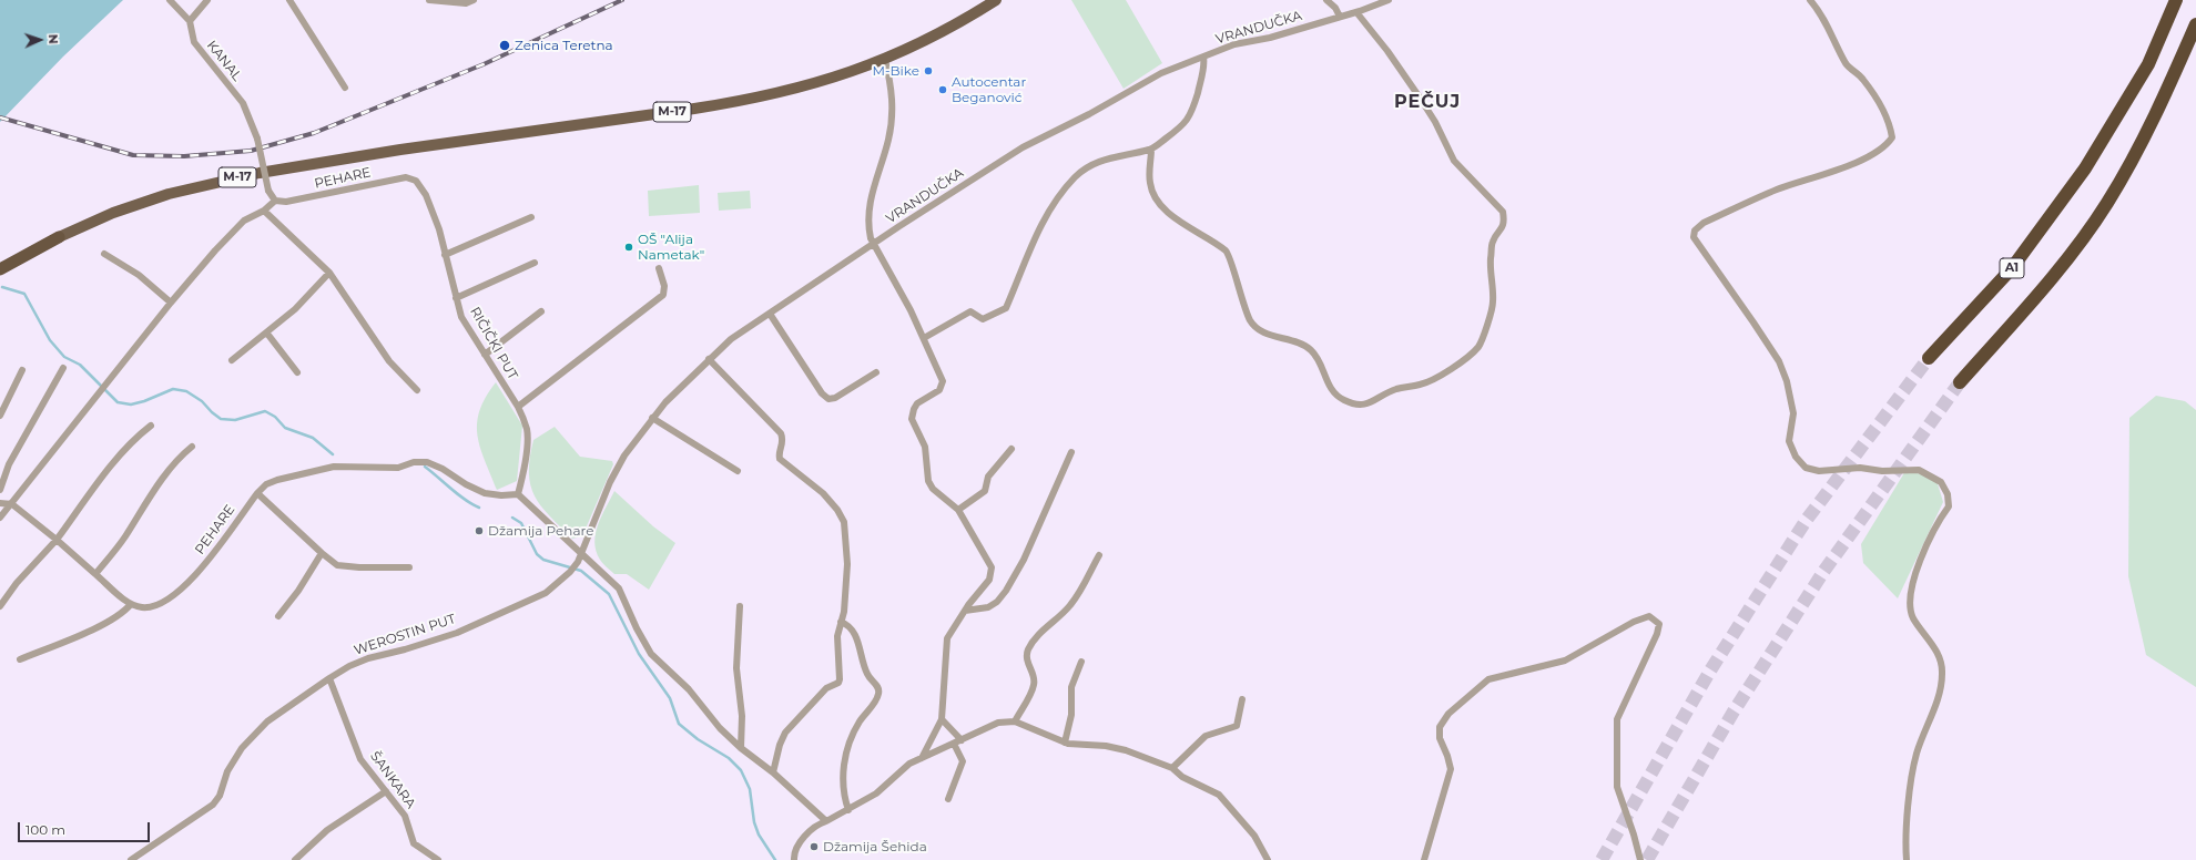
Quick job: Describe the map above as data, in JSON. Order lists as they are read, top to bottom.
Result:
{
  "streets": {
    "highway": ["M-17", "A1"],
    "street": [
      "VRANDUČKA",
      "KANAL",
      "PEHARE",
      "RIČIČKI PUT",
      "WEROSTIN PUT",
      "ŠANKARA"
    ]
  },
  "crossings": [
    ["VRANDUČKA", "WEROSTIN PUT"],
    ["KANAL", "PEHARE"],
    ["PEHARE", "RIČIČKI PUT"],
    ["WEROSTIN PUT", "ŠANKARA"]
  ],
  "districts": ["PEČUJ"],
  "places": [
    "Zenica Teretna",
    "M-Bike",
    "Autocentar Beganović",
    "OŠ \"Alija Nametak\"",
    "Džamija Pehare",
    "Džamija Šehida"
  ],
  "scale_bar": "100 m",
  "north": "right"
}
